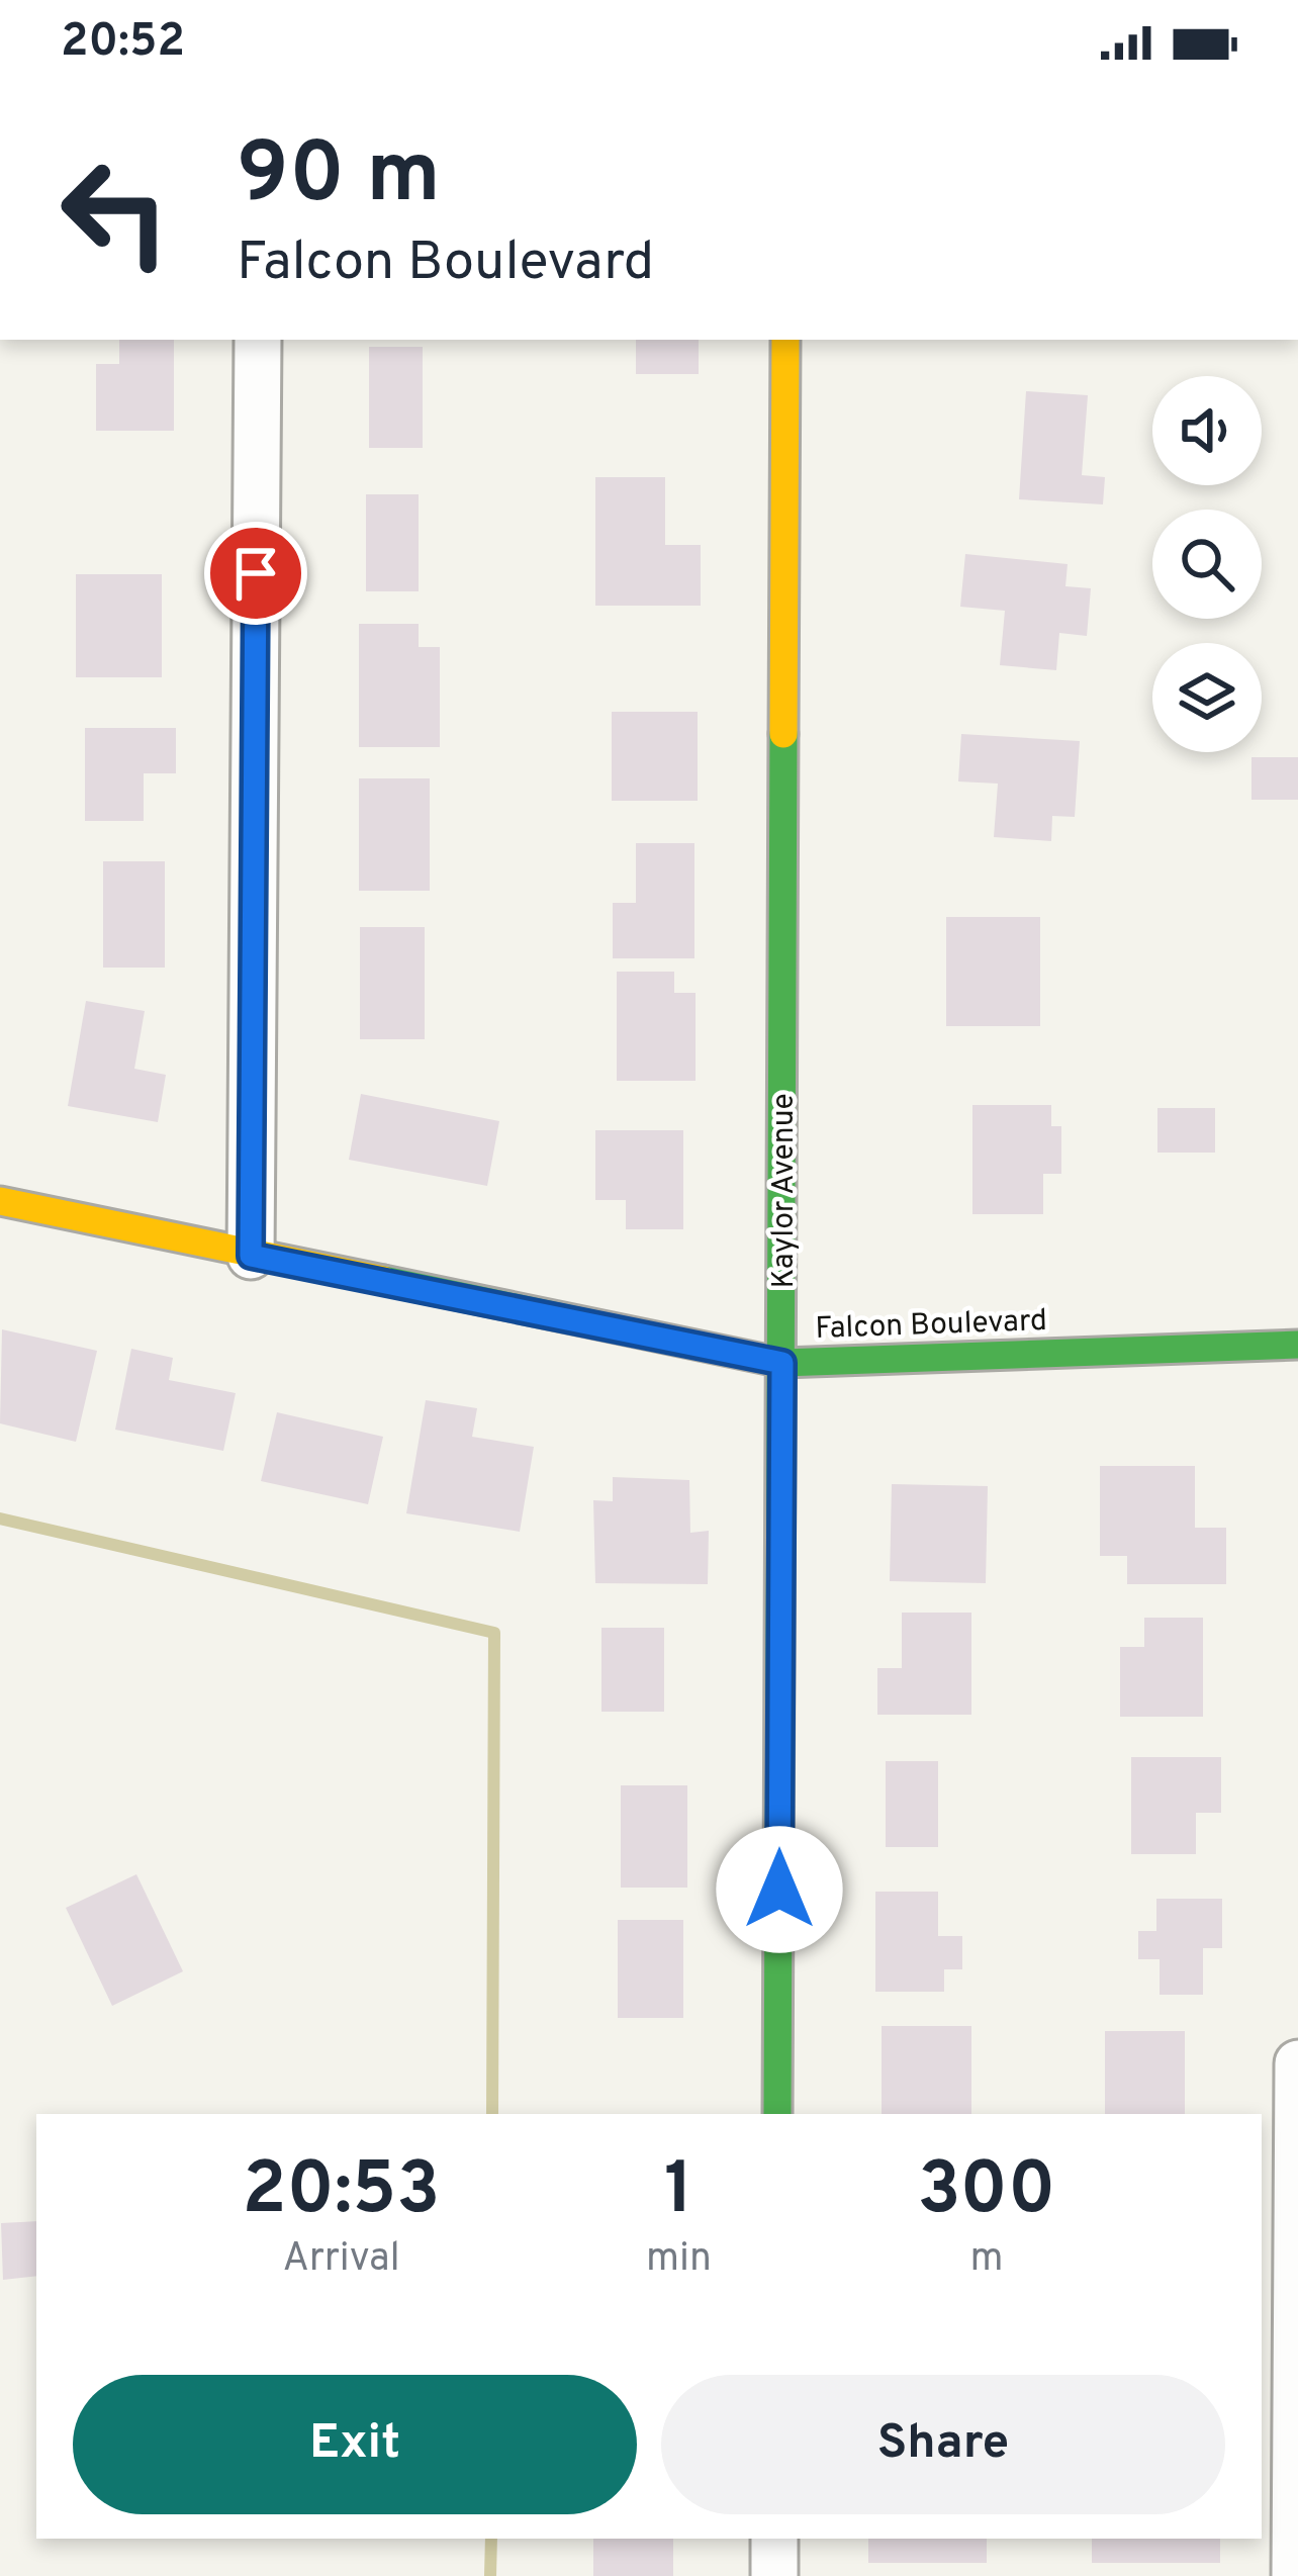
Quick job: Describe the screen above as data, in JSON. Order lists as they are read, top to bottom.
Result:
{
  "streets": {
    "street": ["Kaylor Avenue", "Falcon Boulevard"]
  },
  "crossings": [
    ["Kaylor Avenue", "Falcon Boulevard"]
  ],
  "page": {
    "status": "20:52",
    "turn": ["90 m", "Falcon Boulevard"],
    "eta": [
      "20:53",
      "Arrival",
      "1",
      "min",
      "300",
      "m"
    ],
    "buttons": ["Exit", "Share"]
  }
}
